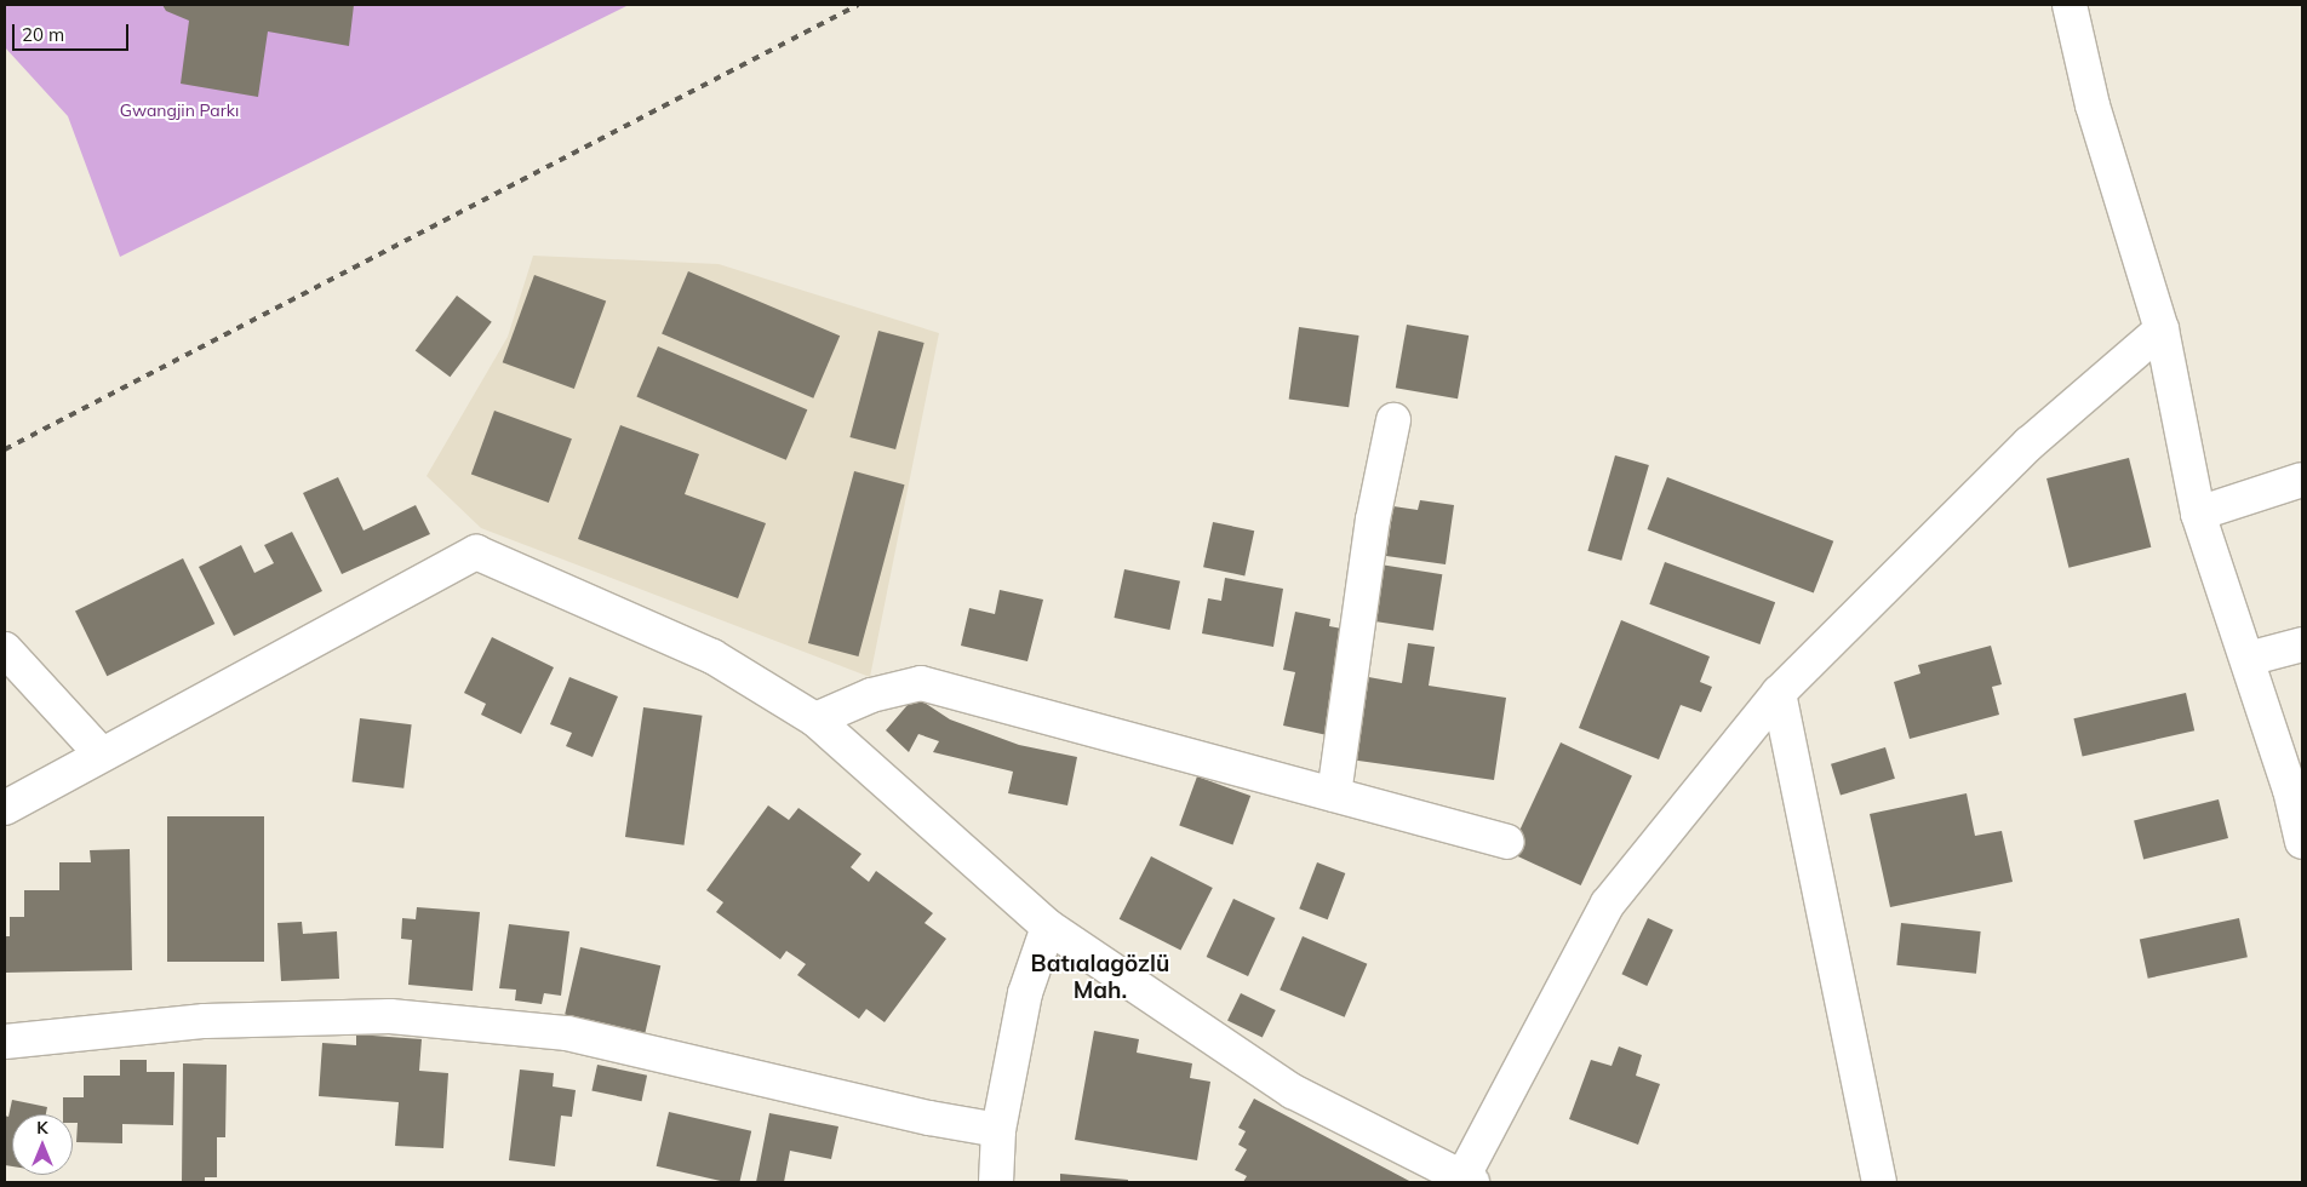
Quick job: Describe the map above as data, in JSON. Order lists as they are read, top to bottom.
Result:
{
  "districts": ["Batıalagözlü Mah."],
  "parks": ["Gwangjin Parkı"],
  "scale_bar": "20 m",
  "north": "top"
}
